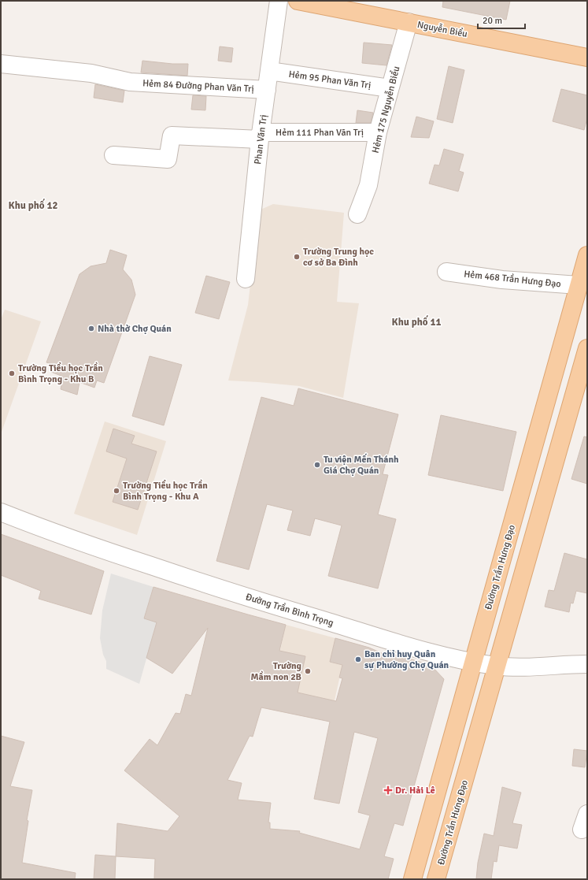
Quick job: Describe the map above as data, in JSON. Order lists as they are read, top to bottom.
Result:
{
  "streets": {
    "main road": ["Nguyễn Biểu", "Đường Trần Hưng Đạo"],
    "street": [
      "Hẻm 95 Phan Văn Trị",
      "Hẻm 84 Đường Phan Văn Trị",
      "Hẻm 175 Nguyễn Biểu",
      "Hẻm 111 Phan Văn Trị",
      "Phan Văn Trị",
      "Hẻm 468 Trần Hưng Ðạo",
      "Đường Trần Bình Trọng"
    ]
  },
  "crossings": [
    ["Nguyễn Biểu", "Hẻm 175 Nguyễn Biểu"],
    ["Hẻm 95 Phan Văn Trị", "Hẻm 175 Nguyễn Biểu"],
    ["Hẻm 95 Phan Văn Trị", "Phan Văn Trị"],
    ["Hẻm 84 Đường Phan Văn Trị", "Phan Văn Trị"],
    ["Hẻm 175 Nguyễn Biểu", "Hẻm 111 Phan Văn Trị"],
    ["Hẻm 111 Phan Văn Trị", "Phan Văn Trị"],
    ["Hẻm 468 Trần Hưng Ðạo", "Đường Trần Hưng Đạo"],
    ["Đường Trần Hưng Đạo", "Đường Trần Bình Trọng"]
  ],
  "districts": ["Khu phố 12", "Khu phố 11"],
  "places": {
    "other": [
      "Trường Trung học cơ sở Ba Đình",
      "Nhà thờ Chợ Quán",
      "Trường Tiểu học Trần Bình Trọng - Khu B",
      "Tu viện Mến Thánh Giá Chợ Quán",
      "Trường Tiểu học Trần Bình Trọng - Khu A",
      "Ban chỉ huy Quân sự Phường Chợ Quán",
      "Trường Mầm non 2B"
    ],
    "health": ["Dr. Hải Lê"]
  },
  "scale_bar": "20 m"
}
